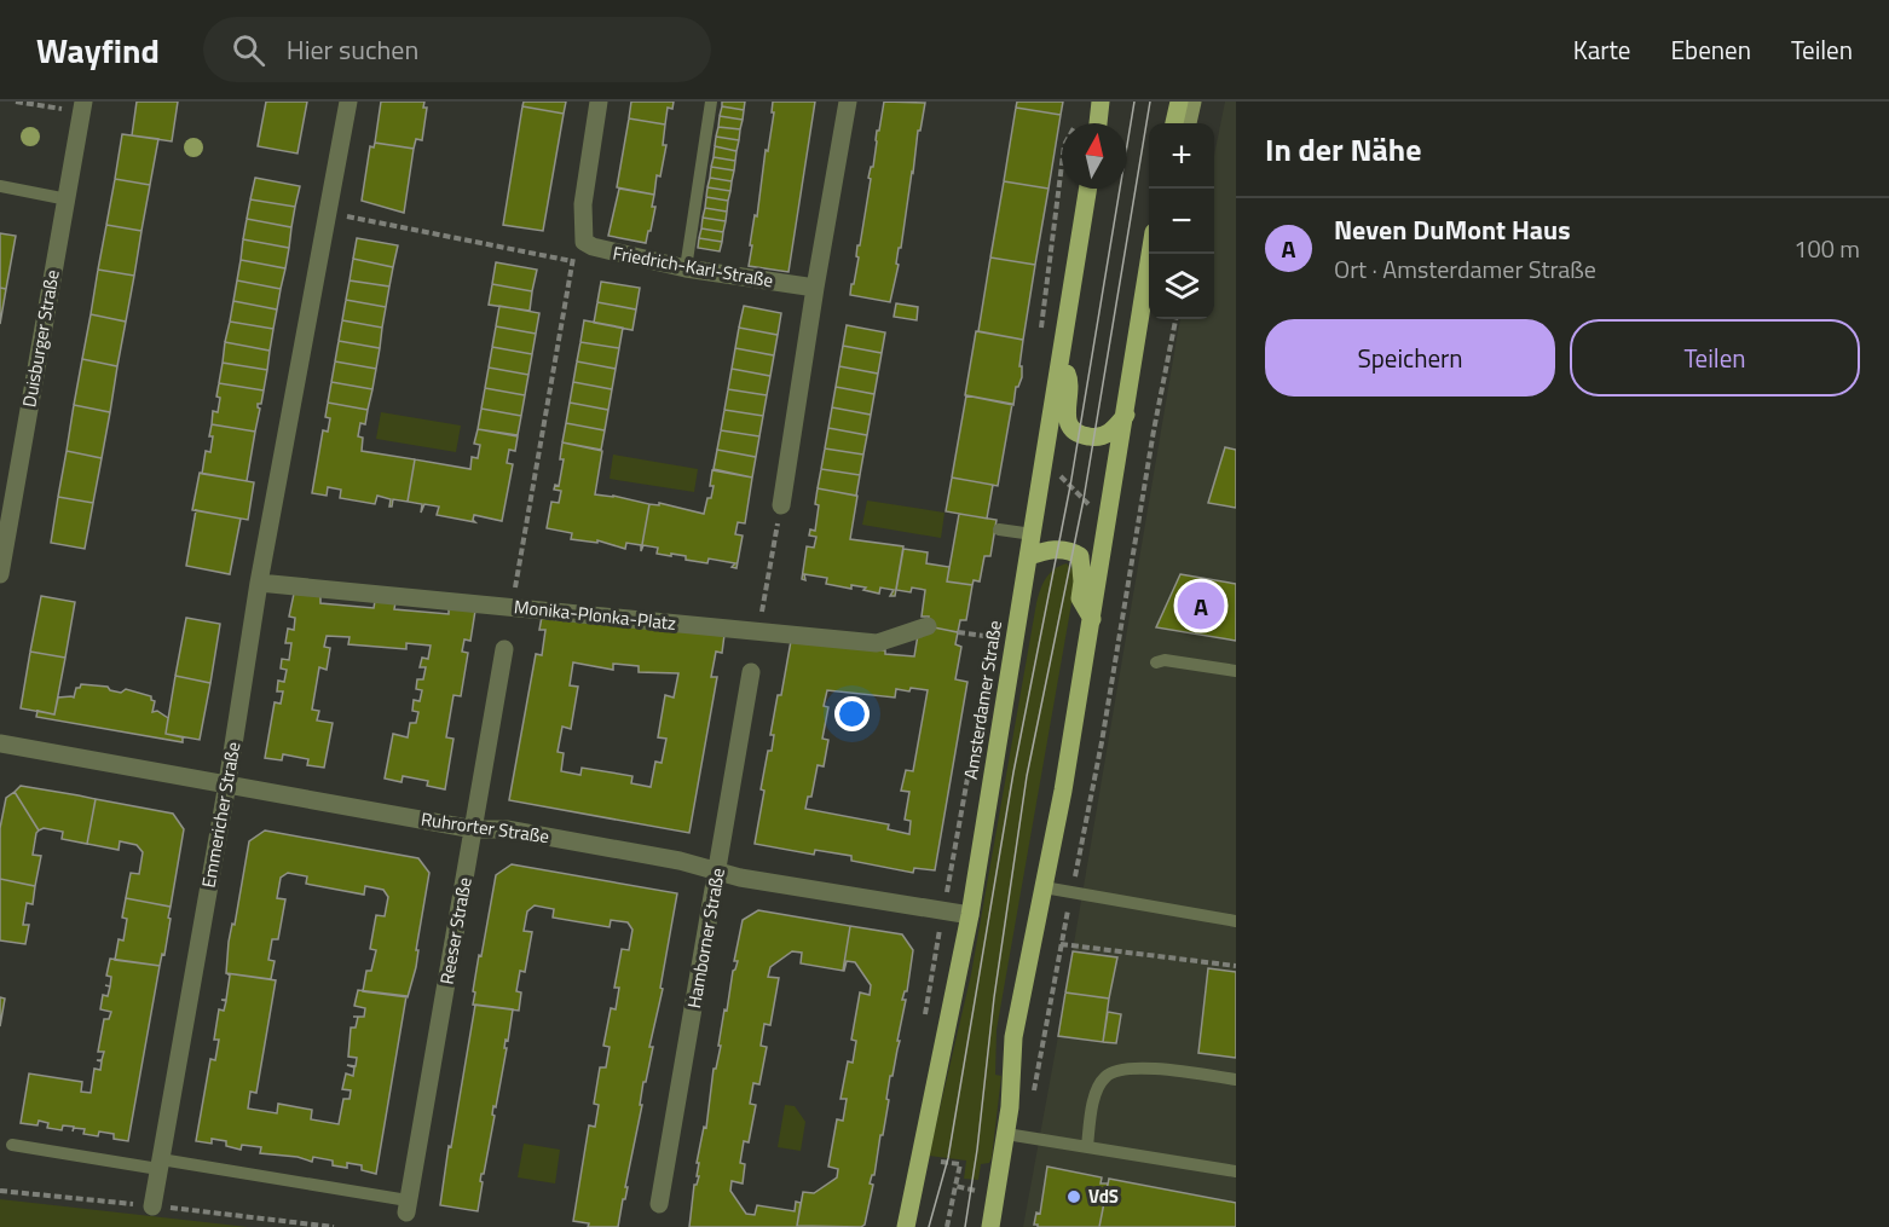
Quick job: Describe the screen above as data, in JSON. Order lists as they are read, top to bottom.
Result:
{
  "streets": {
    "main road": ["Amsterdamer Straße"],
    "street": [
      "Friedrich-Karl-Straße",
      "Duisburger Straße",
      "Monika-Plonka-Platz",
      "Emmericher Straße",
      "Ruhrorter Straße",
      "Reeser Straße",
      "Hamborner Straße"
    ]
  },
  "crossings": [
    ["Monika-Plonka-Platz", "Emmericher Straße"],
    ["Amsterdamer Straße", "Ruhrorter Straße"],
    ["Emmericher Straße", "Ruhrorter Straße"],
    ["Ruhrorter Straße", "Reeser Straße"],
    ["Ruhrorter Straße", "Hamborner Straße"]
  ],
  "places": ["VdS"],
  "north": "top",
  "page": {
    "header": "Wayfind",
    "search": "Hier suchen",
    "nav": ["Karte", "Ebenen", "Teilen"],
    "heading": "In der Nähe",
    "map_buttons": ["+", "−"],
    "list": [
      {
        "mark": "A",
        "name": "Neven DuMont Haus",
        "note": "Ort · Amsterdamer Straße",
        "value": "100 m"
      }
    ],
    "buttons": ["Speichern", "Teilen"],
    "pins": "A"
  }
}
